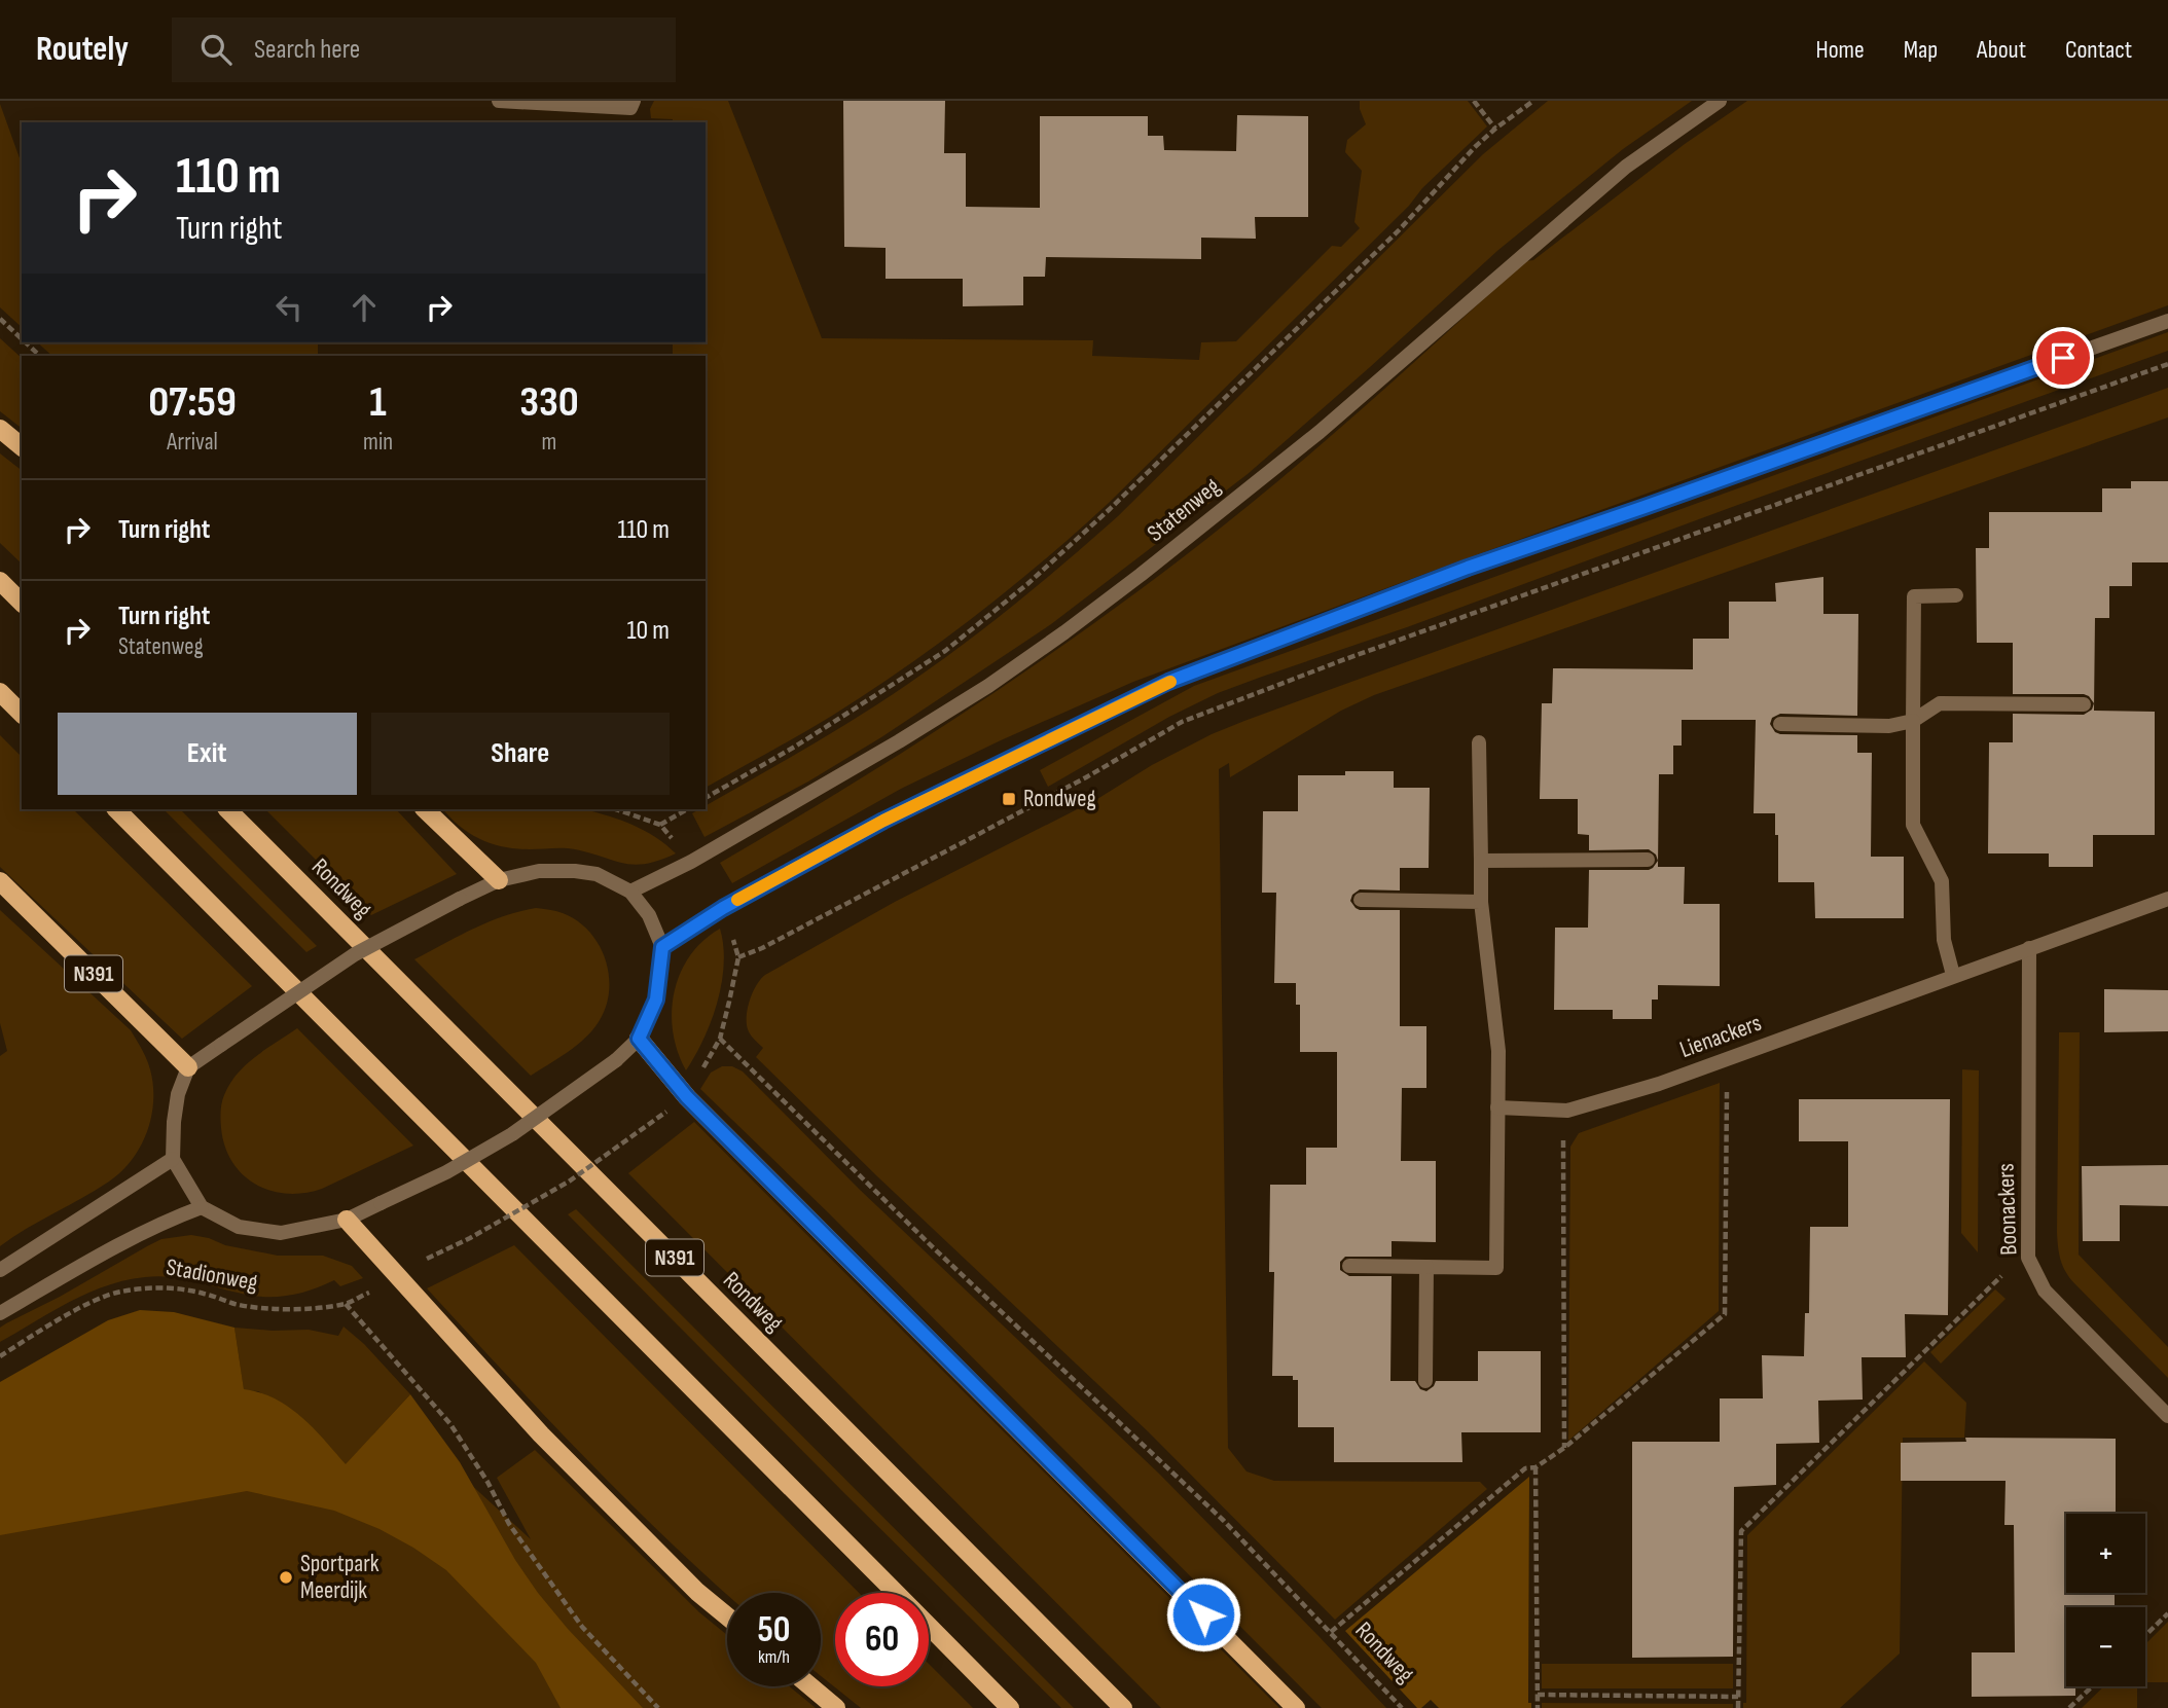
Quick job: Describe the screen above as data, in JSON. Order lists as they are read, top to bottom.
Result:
{
  "streets": {
    "main road": ["Rondweg", "N391"],
    "street": [
      "Statenweg",
      "Lienackers",
      "Boonackers",
      "Stadionweg"
    ]
  },
  "crossings": [
    ["Lienackers", "Boonackers"]
  ],
  "places": {
    "transit": ["Rondweg"],
    "other": ["Sportpark Meerdijk"]
  },
  "page": {
    "header": "Routely",
    "search": "Search here",
    "nav": [
      "Home",
      "Map",
      "About",
      "Contact"
    ],
    "turn": ["110 m", "Turn right"],
    "eta": [
      "07:59",
      "Arrival",
      "1",
      "min",
      "330",
      "m"
    ],
    "list": [
      {
        "name": "Turn right",
        "value": "110 m"
      },
      {
        "name": "Turn right",
        "note": "Statenweg",
        "value": "10 m"
      }
    ],
    "buttons": ["Exit", "Share"],
    "map_buttons": ["+", "−"],
    "speed": "50 km/h",
    "limit": "60"
  }
}
